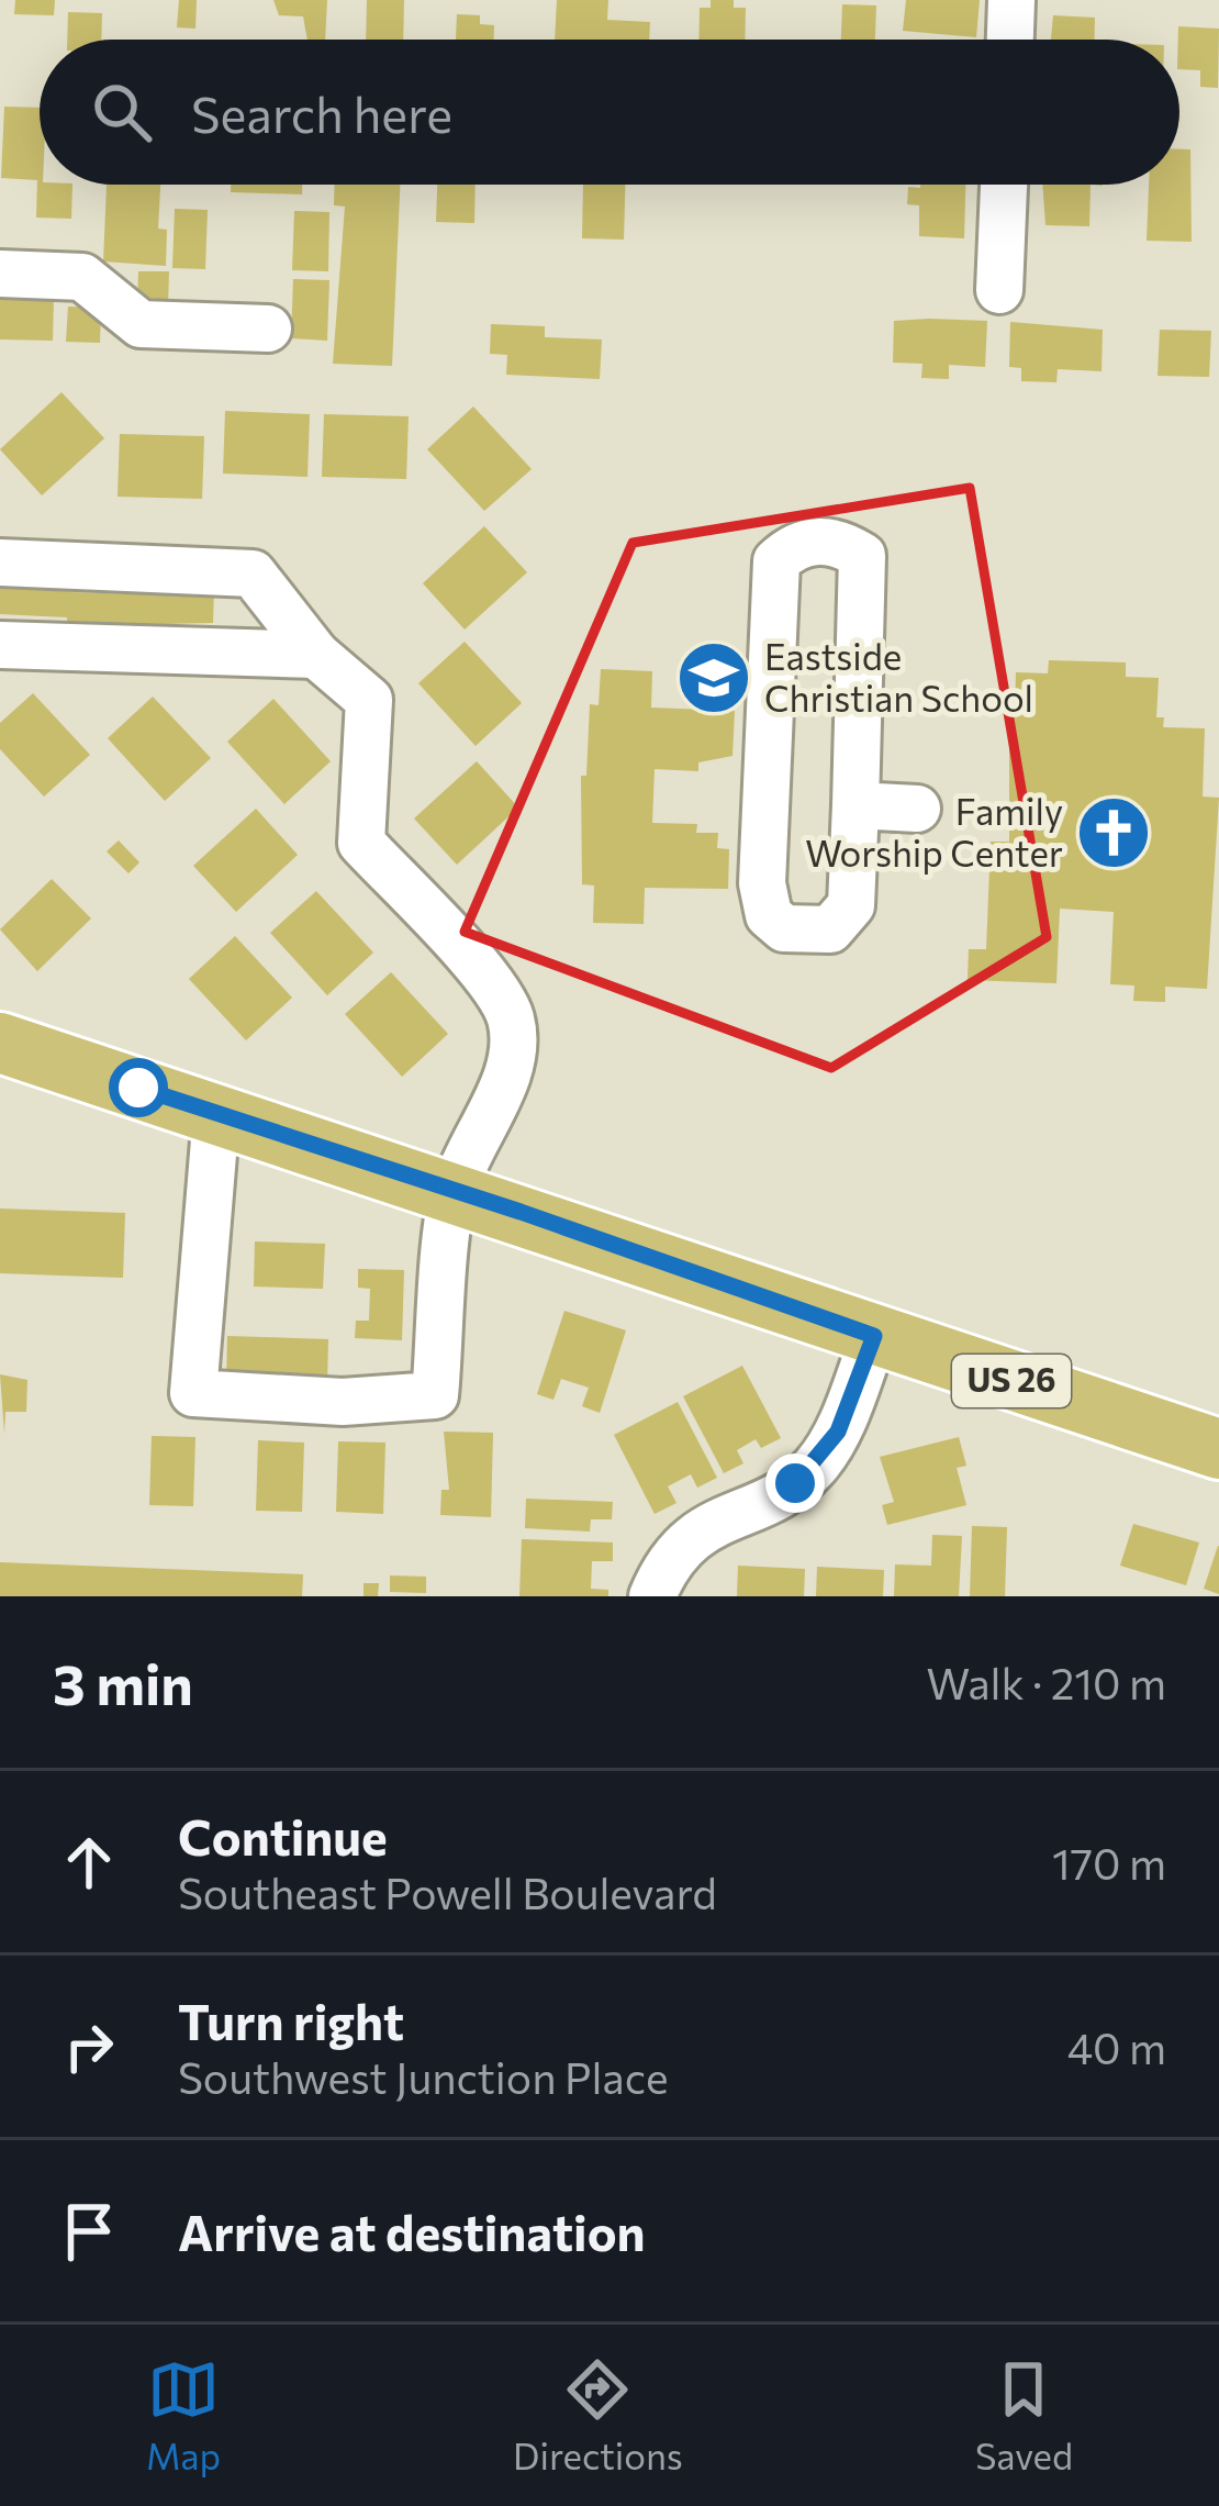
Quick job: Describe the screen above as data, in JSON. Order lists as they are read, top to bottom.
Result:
{
  "streets": {
    "main road": ["US 26"]
  },
  "places": {
    "school or university": ["Eastside Christian School"],
    "church": ["Family Worship Center"]
  },
  "page": {
    "search": "Search here",
    "heading": ["3 min", "Walk · 210 m"],
    "list": [
      ["Continue", "Southeast Powell Boulevard", "170 m"],
      ["Turn right", "Southwest Junction Place", "40 m"],
      "Arrive at destination"
    ],
    "nav": ["Map", "Directions", "Saved"]
  }
}
